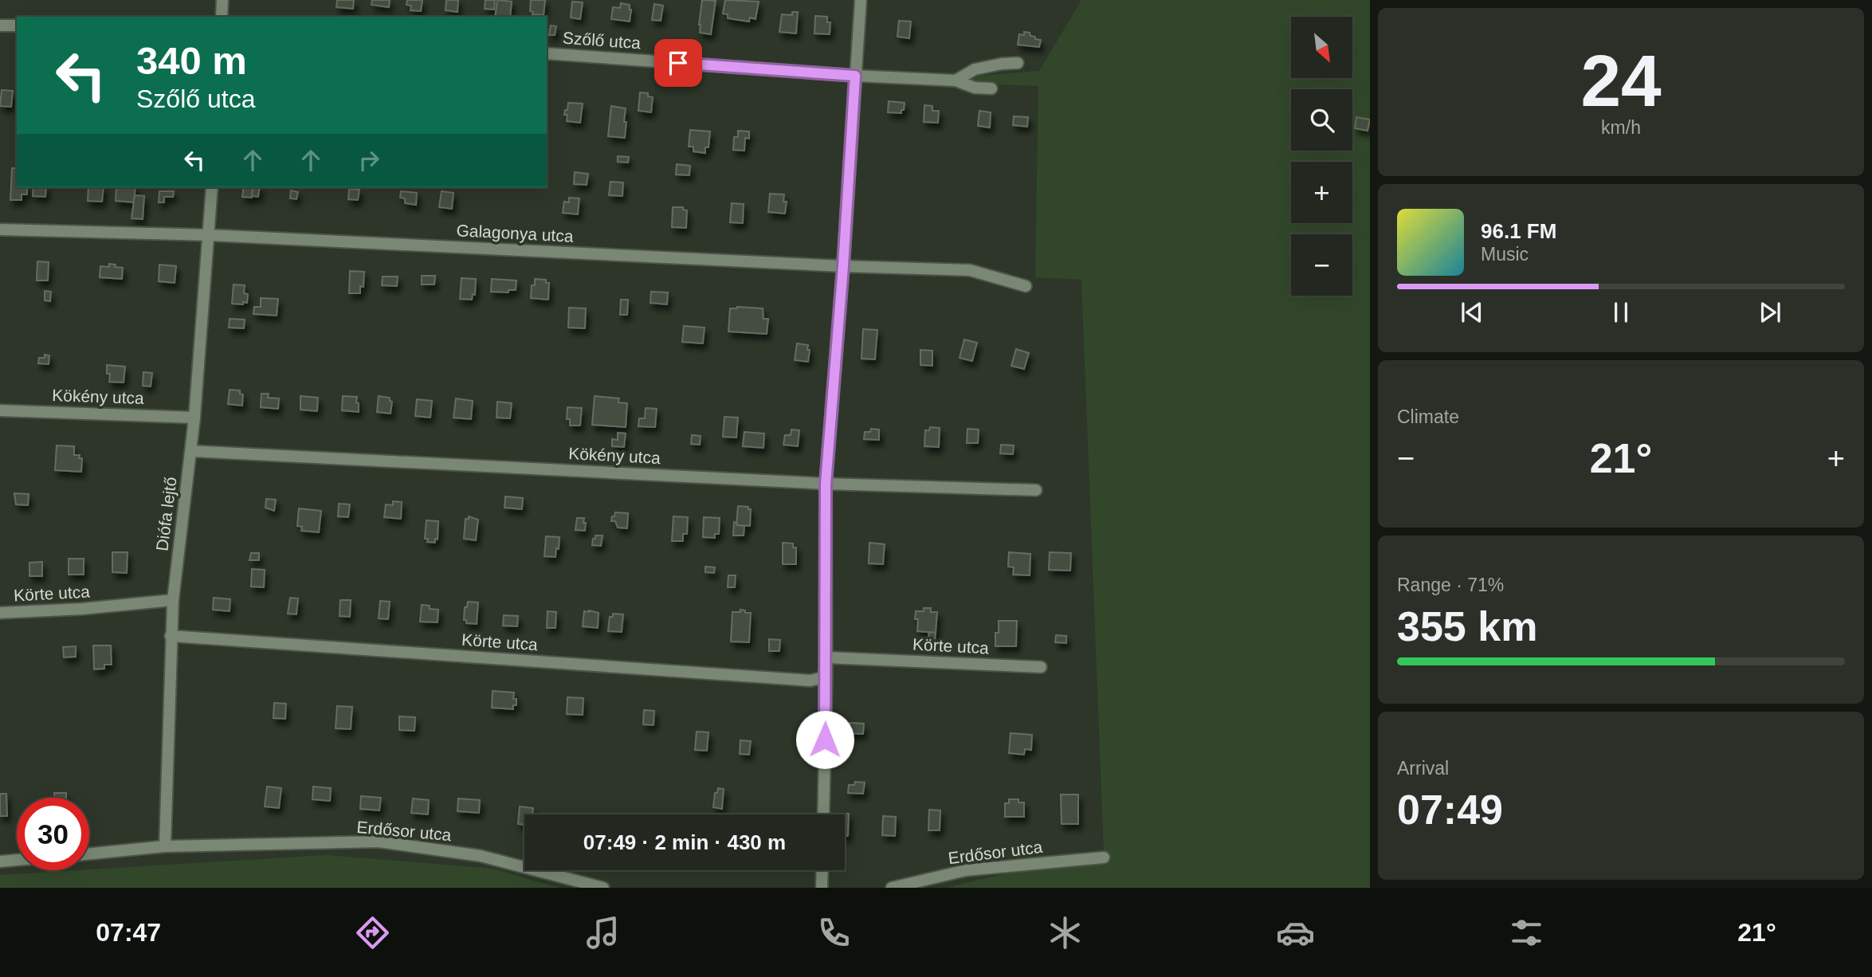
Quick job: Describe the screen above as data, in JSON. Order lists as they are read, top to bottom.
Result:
{
  "streets": {
    "street": [
      "Szőlő utca",
      "Galagonya utca",
      "Kökény utca",
      "Diófa lejtő",
      "Körte utca",
      "Erdősor utca"
    ]
  },
  "crossings": [
    ["Galagonya utca", "Diófa lejtő"],
    ["Kökény utca", "Diófa lejtő"],
    ["Diófa lejtő", "Körte utca"],
    ["Diófa lejtő", "Erdősor utca"]
  ],
  "north": "bottom right",
  "page": {
    "tile": [
      ["24", "km/h"],
      "Climate",
      ["Range · 71%", "355 km"],
      ["Arrival", "07:49"]
    ],
    "map_buttons": ["+", "−"],
    "turn": ["340 m", "Szőlő utca"],
    "song": ["96.1 FM", "Music"],
    "heat": ["−", "21°", "+"],
    "limit": "30",
    "trip": "07:49 · 2 min · 430 m",
    "tabs": ["07:47", "21°"]
  }
}
